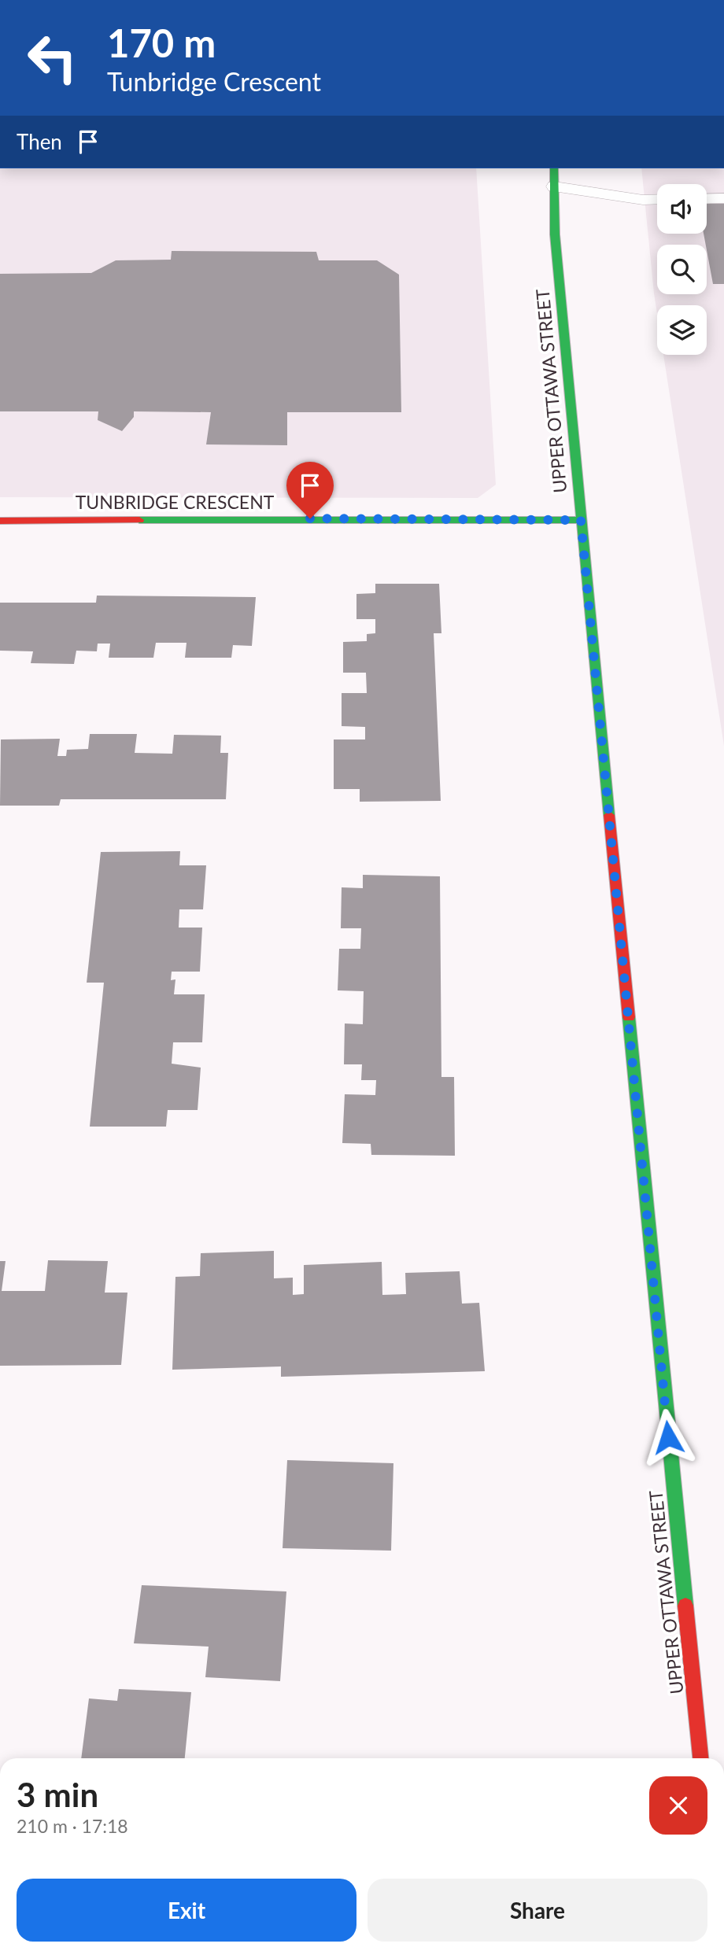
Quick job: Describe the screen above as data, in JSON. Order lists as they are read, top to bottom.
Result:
{
  "streets": {
    "main road": ["UPPER OTTAWA STREET", "TUNBRIDGE CRESCENT"]
  },
  "crossings": [
    ["UPPER OTTAWA STREET", "TUNBRIDGE CRESCENT"]
  ],
  "page": {
    "turn": ["170 m", "Tunbridge Crescent"],
    "then": "Then",
    "heading": ["3 min", "210 m · 17:18"],
    "buttons": ["Exit", "Share"]
  }
}
